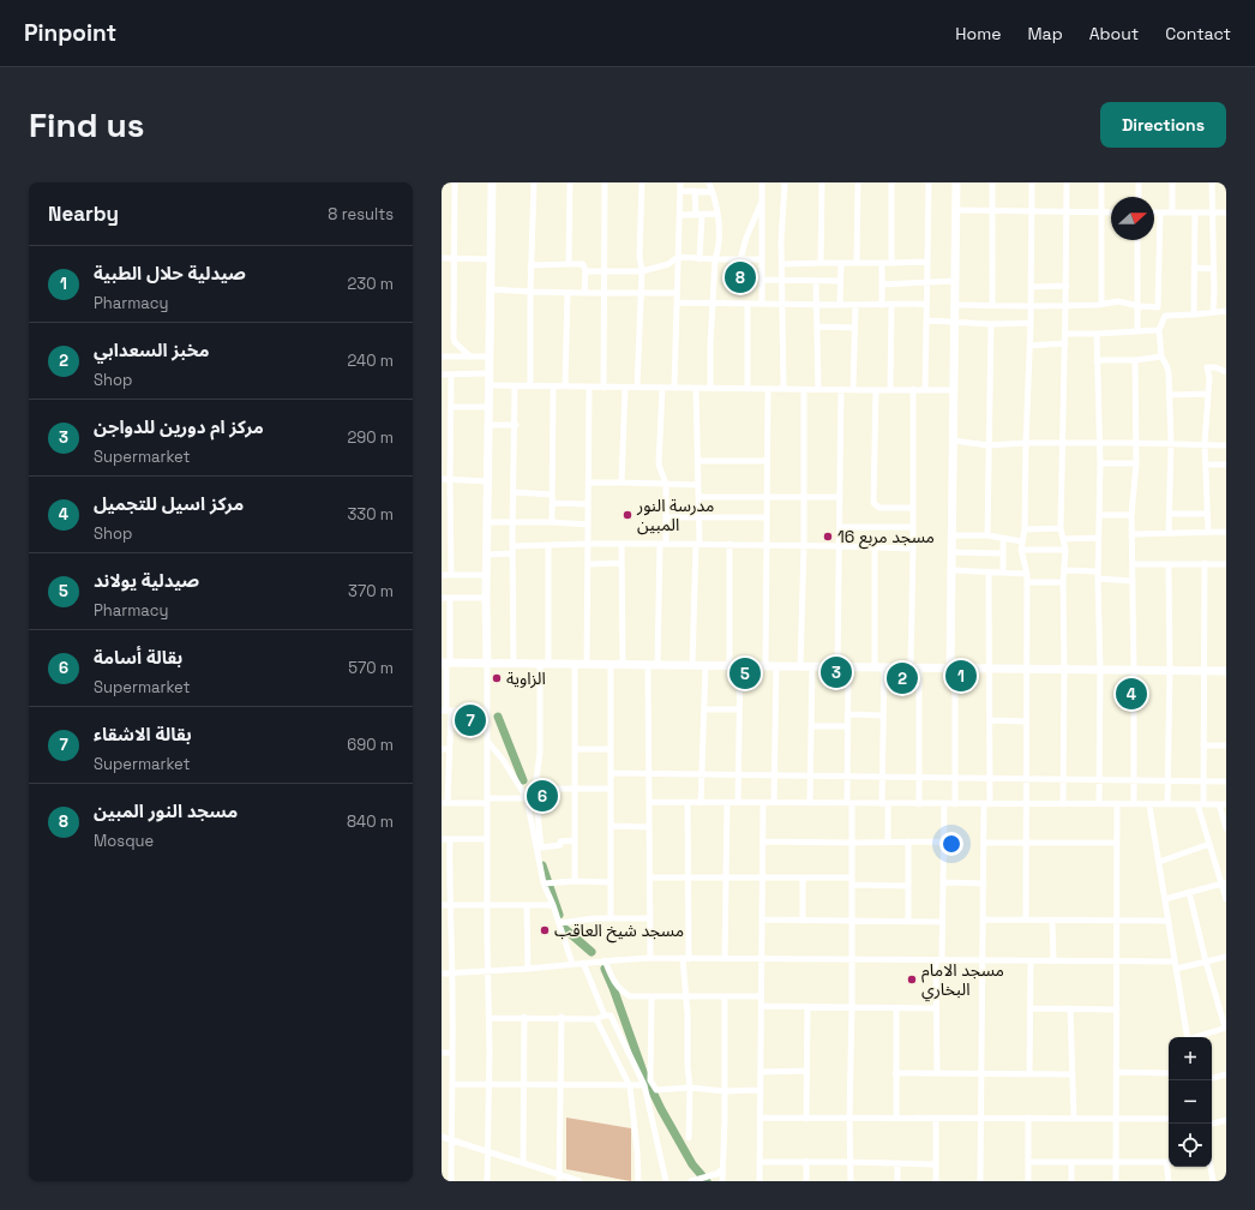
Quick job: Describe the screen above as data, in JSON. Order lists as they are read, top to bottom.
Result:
{
  "places": [
    "مدرسة النور المبين",
    "مسجد مربع 16",
    "الزاوية",
    "مسجد شيخ العاقب",
    "مسجد الامام البخاري"
  ],
  "north": "right",
  "page": {
    "header": "Pinpoint",
    "nav": [
      "Home",
      "Map",
      "About",
      "Contact"
    ],
    "buttons": "Directions",
    "title": "Find us",
    "heading": ["Nearby", "8 results"],
    "list": [
      {
        "mark": "1",
        "name": "صيدلية حلال الطبية",
        "note": "Pharmacy",
        "value": "230 m"
      },
      {
        "mark": "2",
        "name": "مخبز السعدابي",
        "note": "Shop",
        "value": "240 m"
      },
      {
        "mark": "3",
        "name": "مركز ام دورين للدواجن",
        "note": "Supermarket",
        "value": "290 m"
      },
      {
        "mark": "4",
        "name": "مركز اسيل للتجميل",
        "note": "Shop",
        "value": "330 m"
      },
      {
        "mark": "5",
        "name": "صيدلية يولاند",
        "note": "Pharmacy",
        "value": "370 m"
      },
      {
        "mark": "6",
        "name": "بقالة أسامة",
        "note": "Supermarket",
        "value": "570 m"
      },
      {
        "mark": "7",
        "name": "بقالة الاشقاء",
        "note": "Supermarket",
        "value": "690 m"
      },
      {
        "mark": "8",
        "name": "مسجد النور المبين",
        "note": "Mosque",
        "value": "840 m"
      }
    ],
    "pins": [
      "8",
      "3",
      "5",
      "1",
      "2",
      "4",
      "7",
      "6"
    ],
    "map_buttons": ["+", "−"]
  }
}
